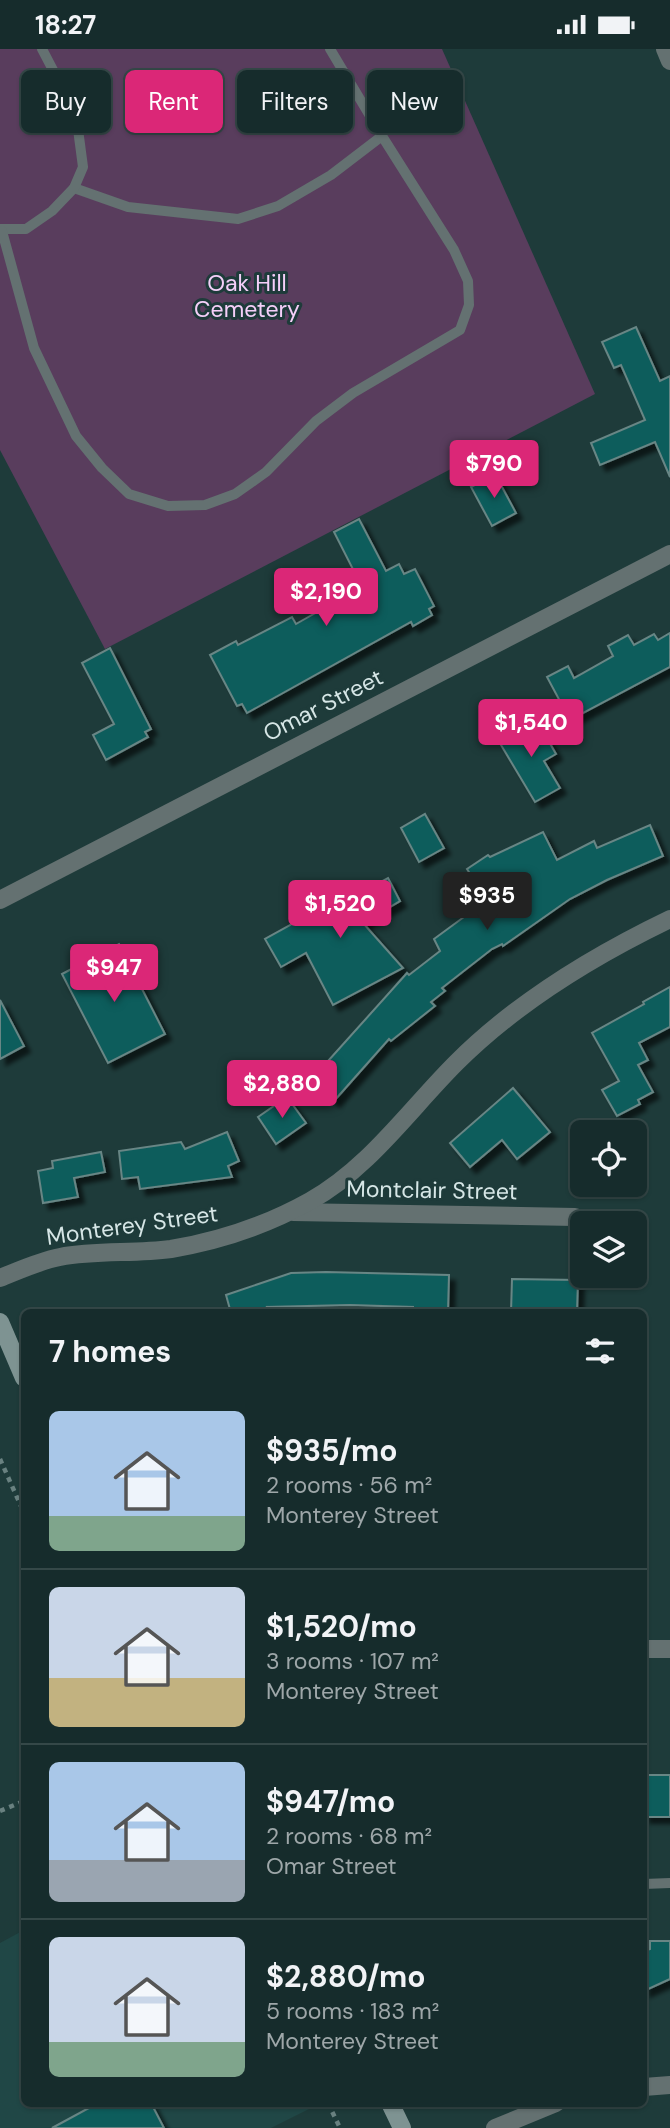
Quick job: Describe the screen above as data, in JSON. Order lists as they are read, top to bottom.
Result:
{
  "streets": {
    "street": ["Omar Street", "Montclair Street", "Monterey Street"]
  },
  "crossings": [
    ["Montclair Street", "Monterey Street"]
  ],
  "parks": ["Oak Hill Cemetery"],
  "page": {
    "status": "18:27",
    "chip": [
      "Buy",
      "Rent",
      "Filters",
      "New"
    ],
    "price": [
      "$790",
      "$2,190",
      "$1,540",
      "$935",
      "$1,520",
      "$947",
      "$2,880"
    ],
    "heading": "7 homes",
    "list": [
      {
        "name": "$935/mo",
        "note": "2 rooms · 56 m² · Monterey Street"
      },
      {
        "name": "$1,520/mo",
        "note": "3 rooms · 107 m² · Monterey Street"
      },
      {
        "name": "$947/mo",
        "note": "2 rooms · 68 m² · Omar Street"
      },
      {
        "name": "$2,880/mo",
        "note": "5 rooms · 183 m² · Monterey Street"
      }
    ]
  }
}
